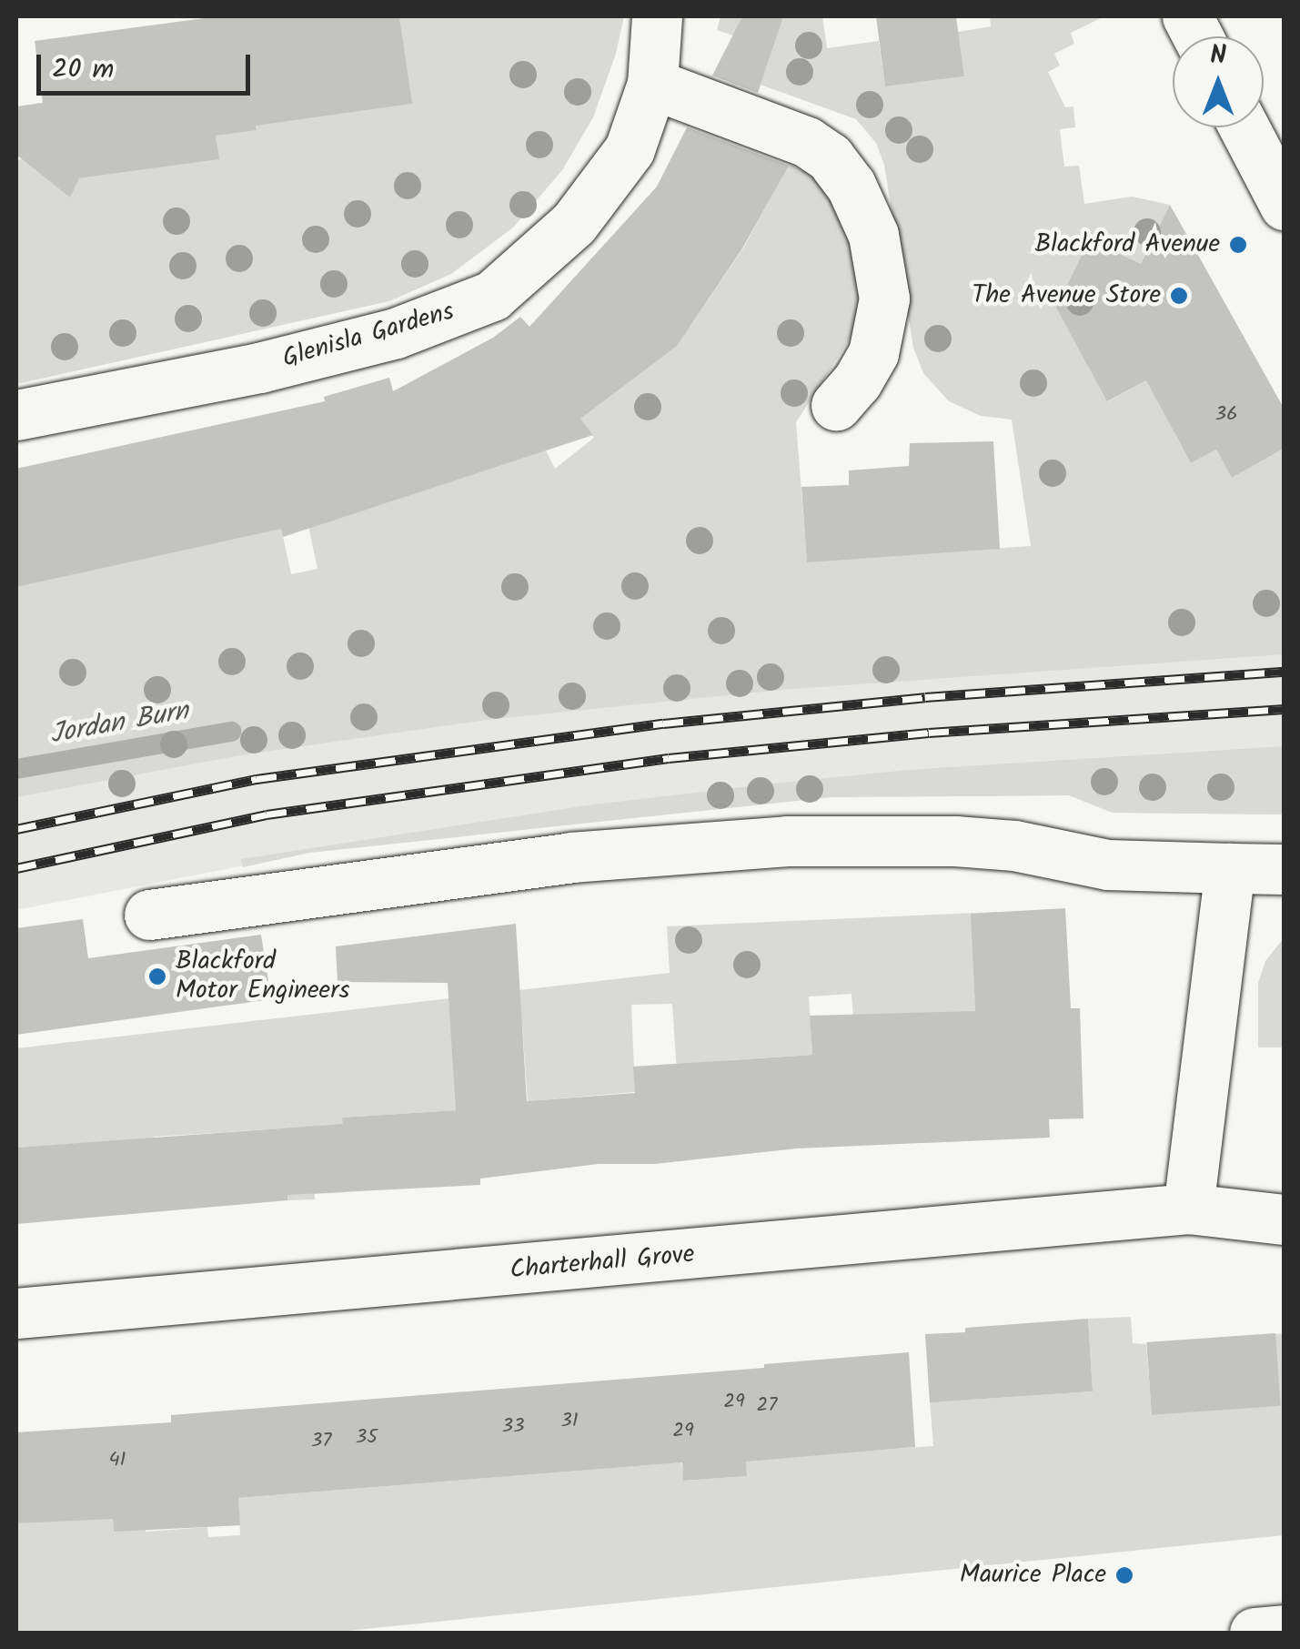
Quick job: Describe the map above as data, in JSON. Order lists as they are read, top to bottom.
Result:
{
  "streets": {
    "street": ["Glenisla Gardens", "Charterhall Grove"]
  },
  "water": ["Jordan Burn"],
  "places": [
    "Blackford Avenue",
    "The Avenue Store",
    "Blackford Motor Engineers",
    "Maurice Place"
  ],
  "house_numbers": [
    "36",
    "29",
    "27",
    "31",
    "33",
    "29",
    "35",
    "37",
    "41"
  ],
  "scale_bar": "20 m",
  "north": "top"
}
